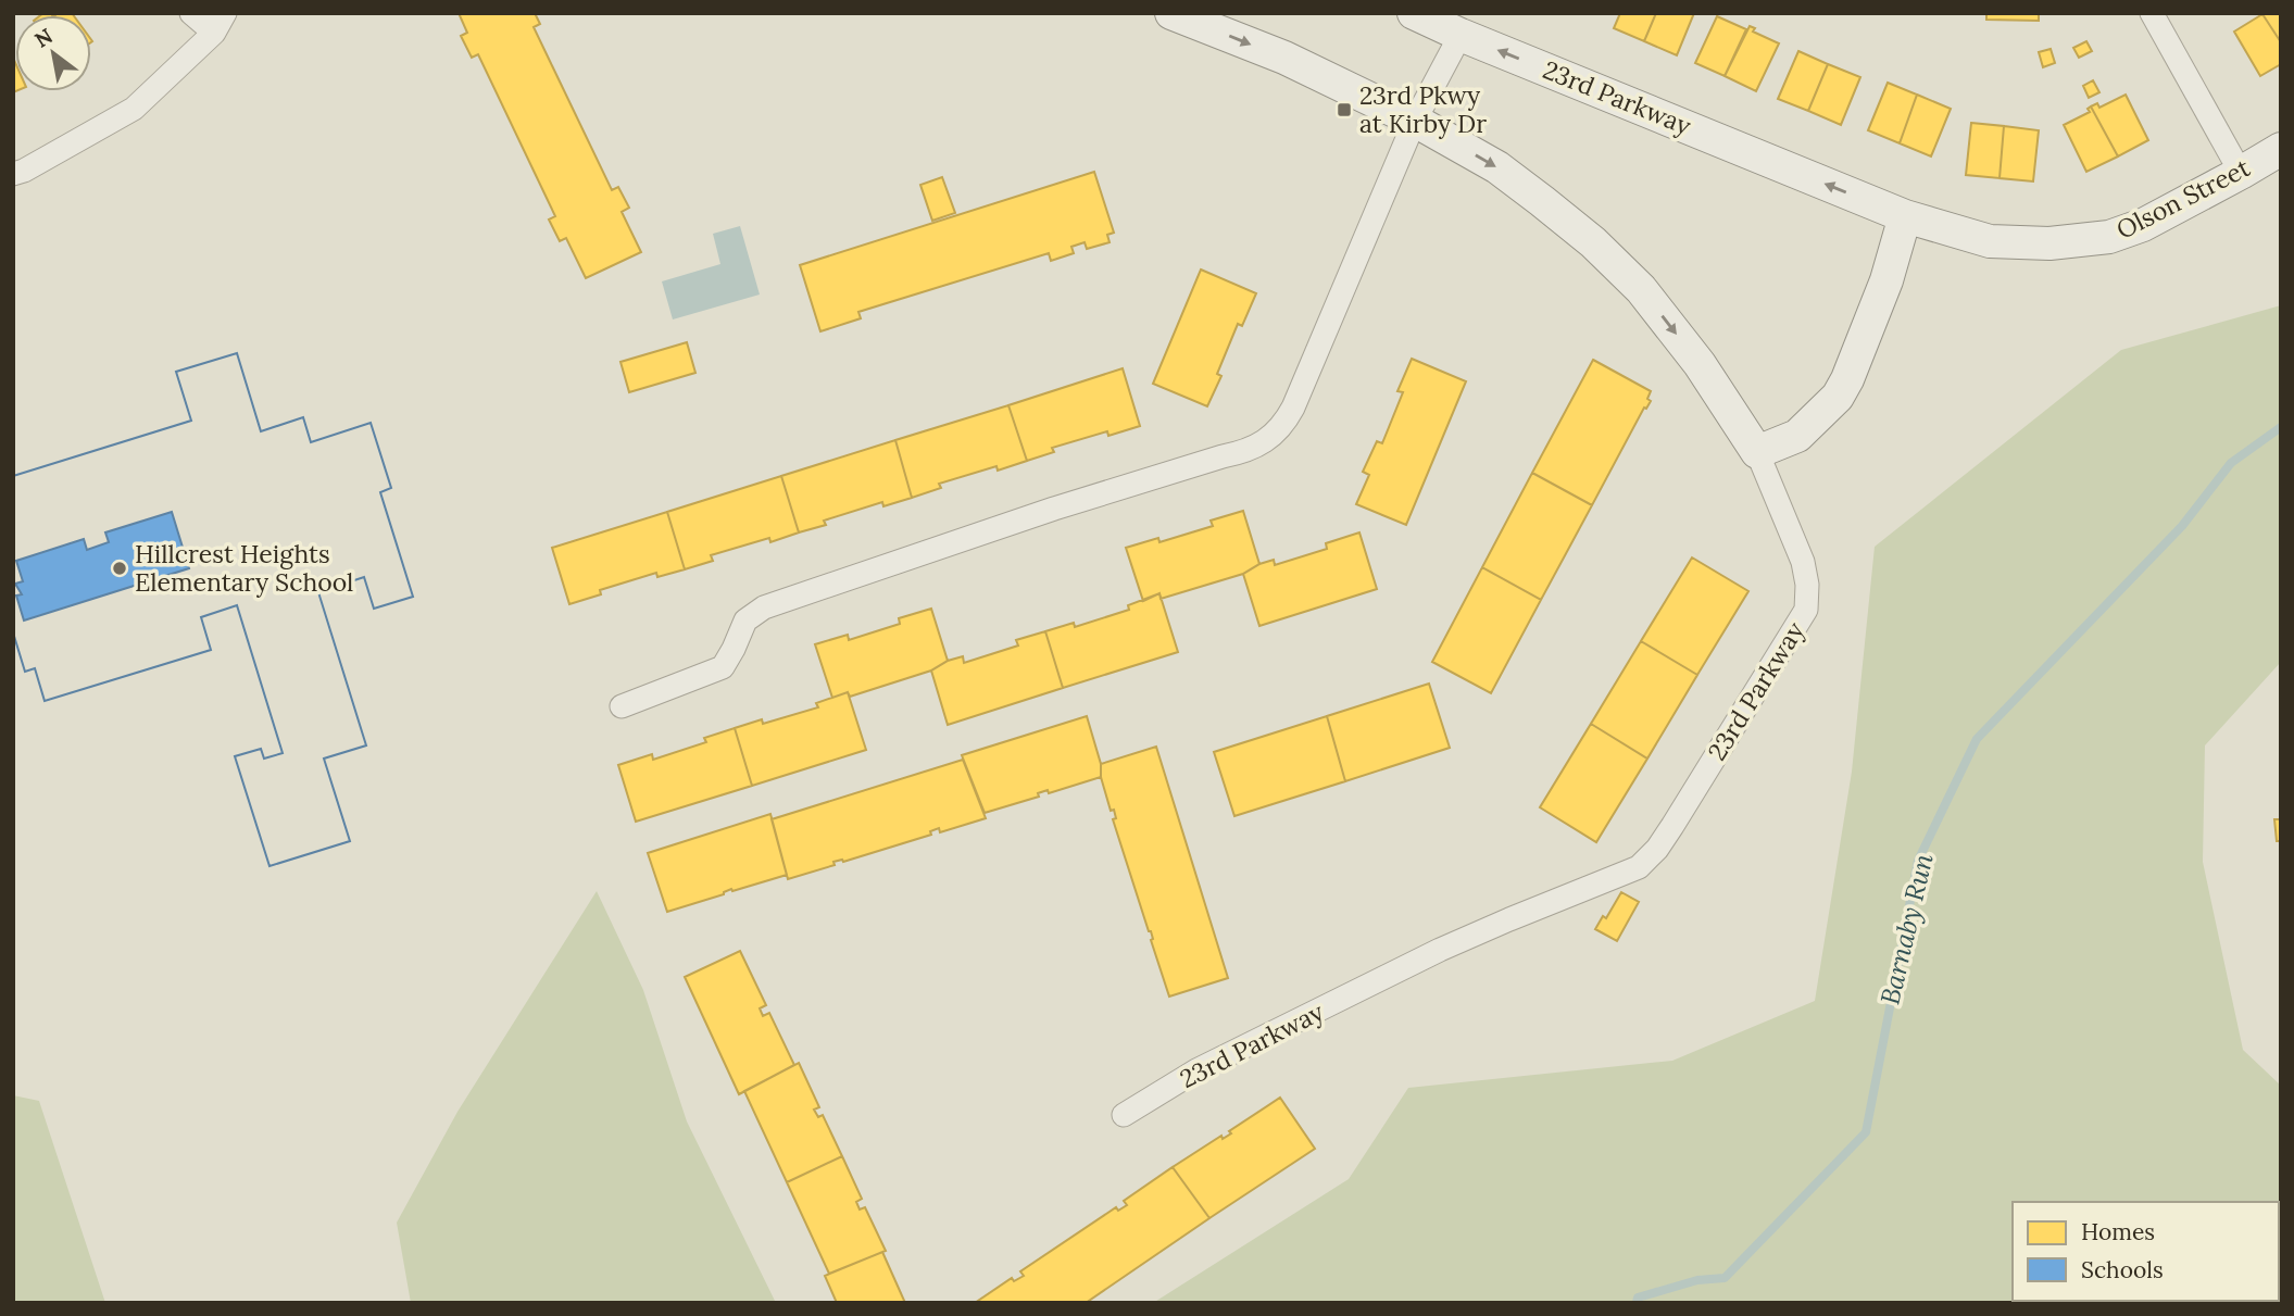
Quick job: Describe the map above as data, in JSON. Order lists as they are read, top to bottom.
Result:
{
  "streets": {
    "street": ["23rd Parkway", "Olson Street"]
  },
  "crossings": [
    ["23rd Parkway", "Olson Street"]
  ],
  "water": ["Barnaby Run"],
  "places": {
    "transit": ["23rd Pkwy at Kirby Dr"],
    "other": ["Hillcrest Heights Elementary School"]
  },
  "legend": ["Homes", "Schools"],
  "north": "top left"
}
